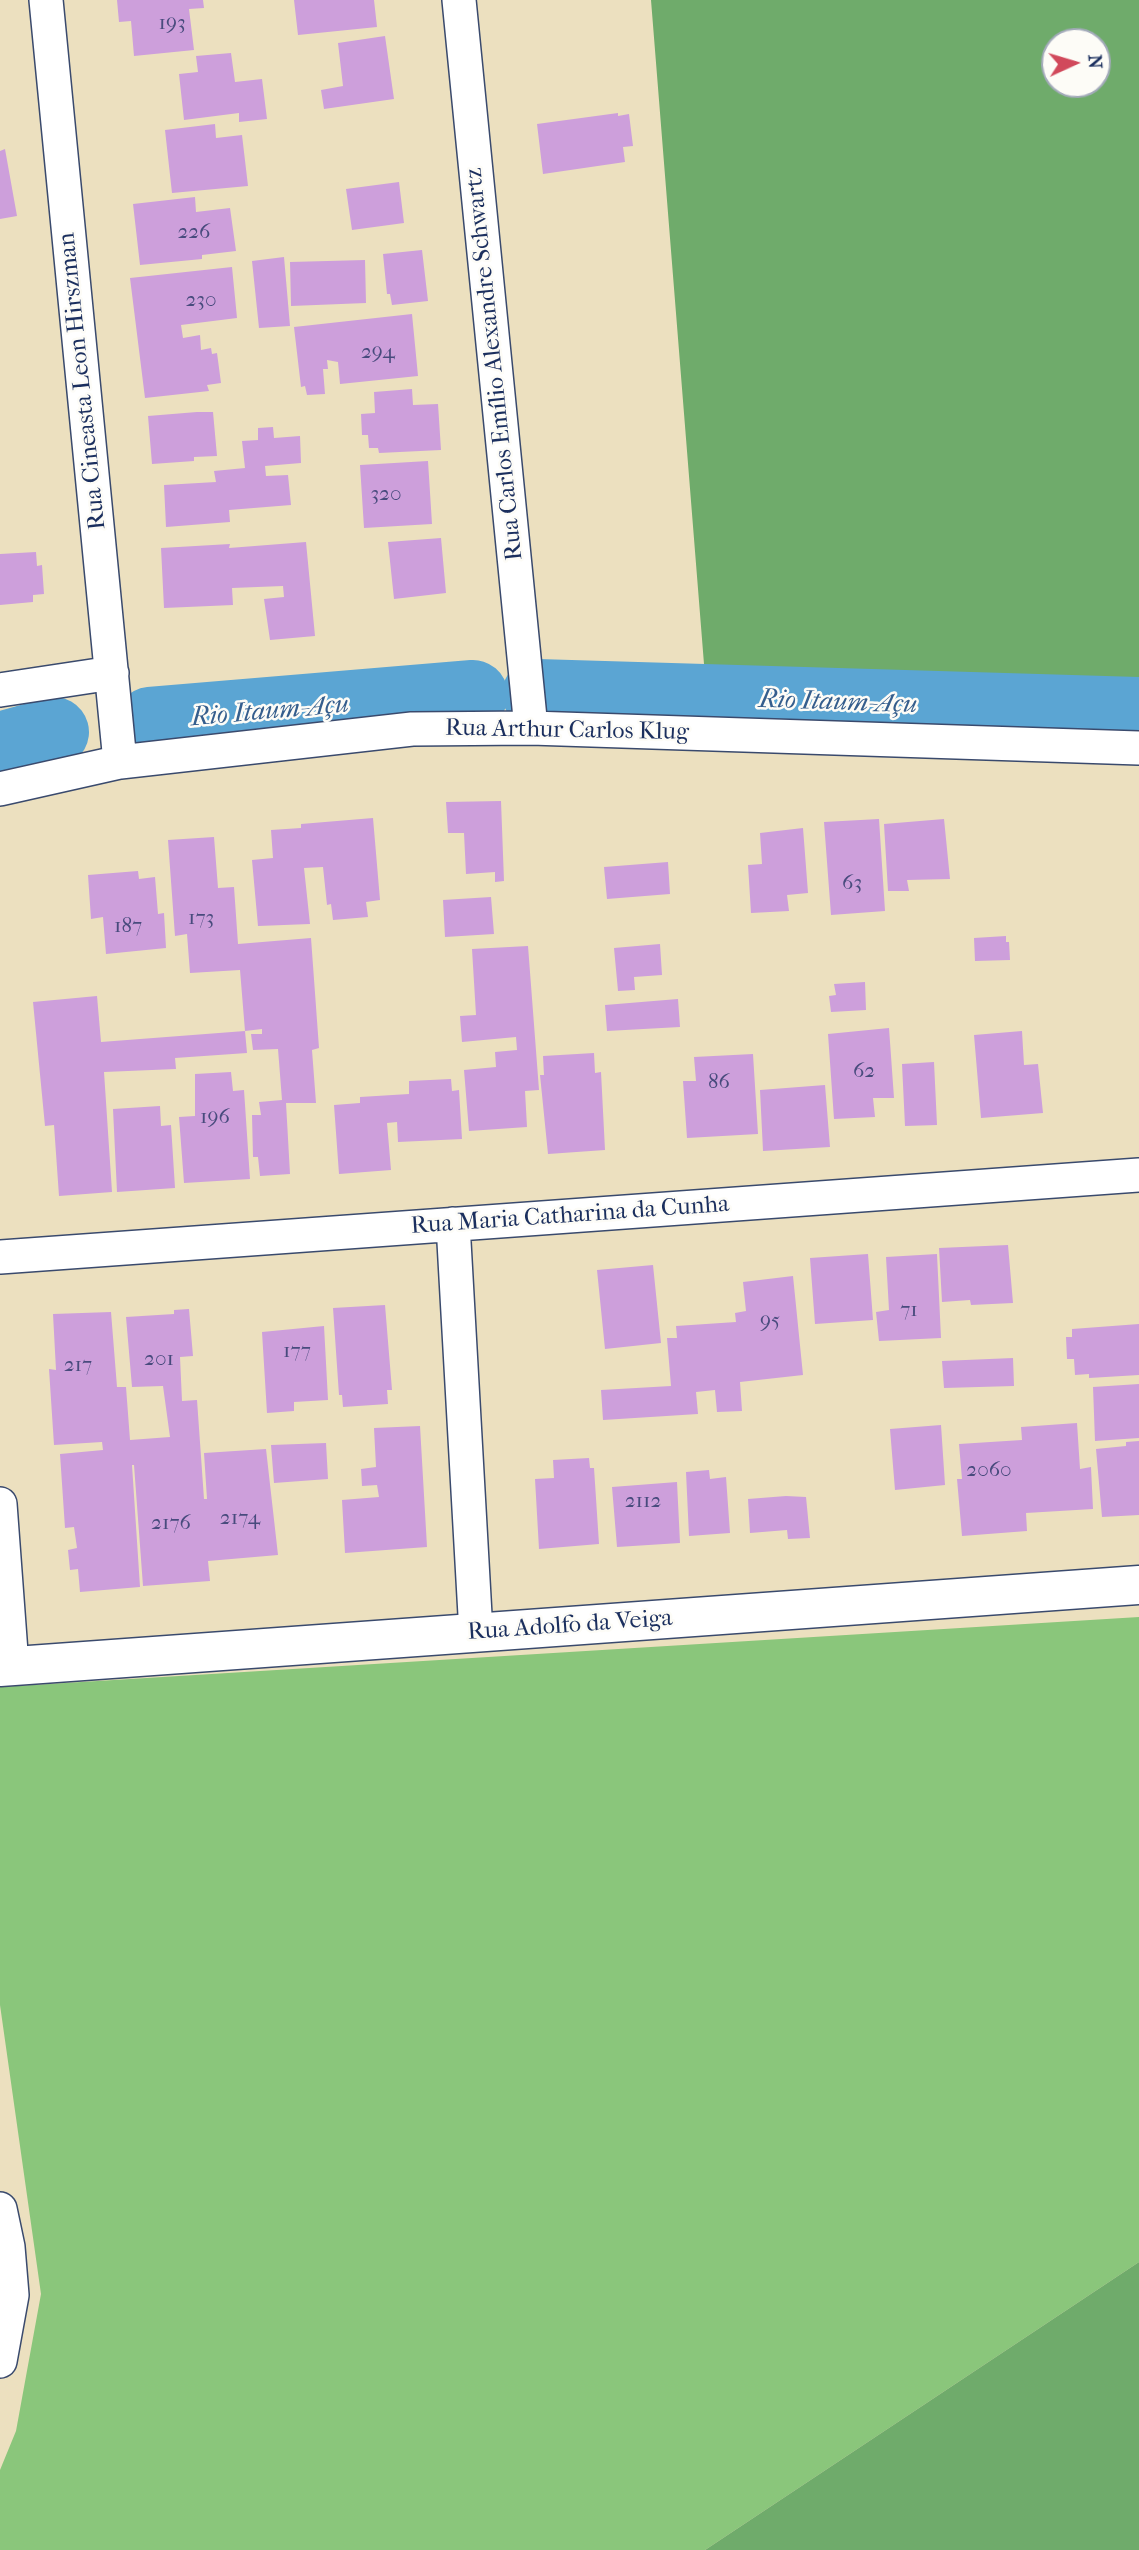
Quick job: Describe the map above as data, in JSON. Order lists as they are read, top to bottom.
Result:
{
  "streets": {
    "street": [
      "Rua Carlos Emílio Alexandre Schwartz",
      "Rua Cineasta Leon Hirszman",
      "Rua Arthur Carlos Klug",
      "Rua Maria Catharina da Cunha",
      "Rua Adolfo da Veiga"
    ]
  },
  "crossings": [
    ["Rua Carlos Emílio Alexandre Schwartz", "Rua Arthur Carlos Klug"],
    ["Rua Cineasta Leon Hirszman", "Rua Arthur Carlos Klug"]
  ],
  "water": ["Rio Itaum-Açu"],
  "house_numbers": [
    "193",
    "226",
    "230",
    "294",
    "320",
    "63",
    "173",
    "187",
    "62",
    "86",
    "196",
    "71",
    "95",
    "177",
    "201",
    "217",
    "2060",
    "2112",
    "2174",
    "2176"
  ],
  "north": "right"
}
